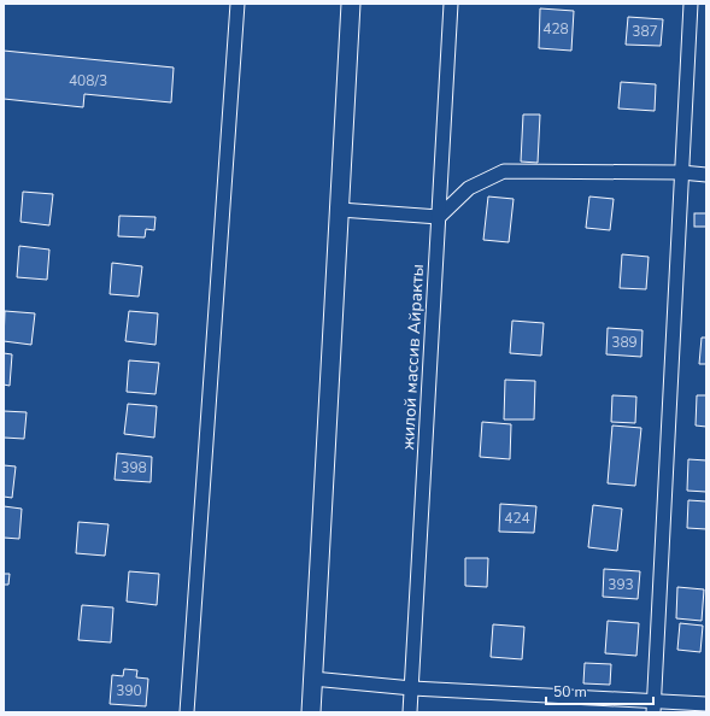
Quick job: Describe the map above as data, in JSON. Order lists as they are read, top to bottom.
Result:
{
  "streets": {
    "street": ["жилой массив Айракты"]
  },
  "house_numbers": [
    "428",
    "387",
    "408/3",
    "389",
    "398",
    "424",
    "393",
    "390"
  ],
  "scale_bar": "50 m"
}
